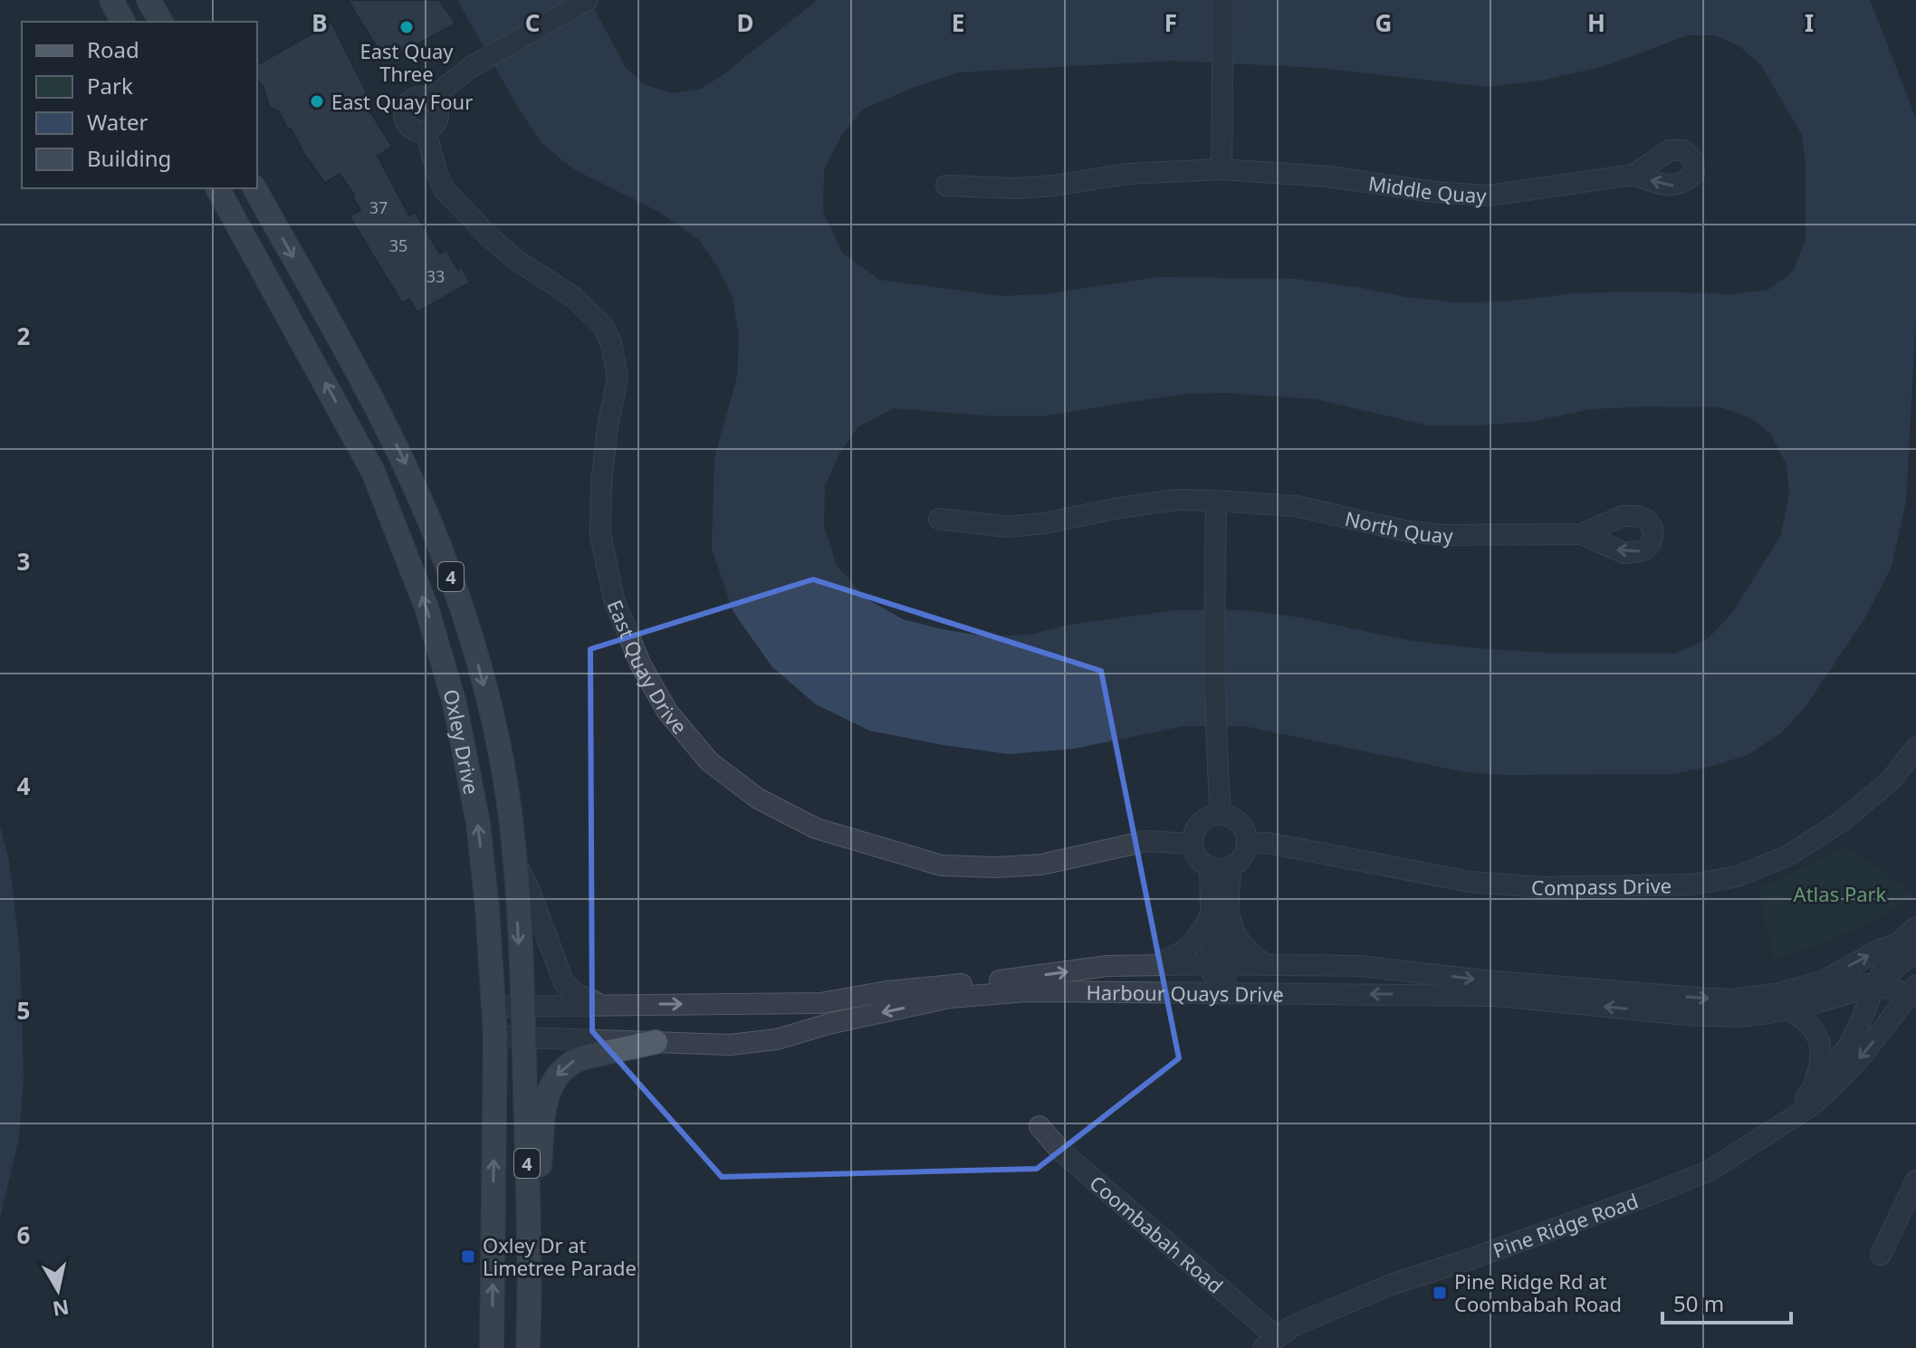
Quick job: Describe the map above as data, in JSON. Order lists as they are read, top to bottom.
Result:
{
  "streets": {
    "main road": ["4", "Oxley Drive"],
    "street": [
      "Middle Quay",
      "North Quay",
      "East Quay Drive",
      "Compass Drive",
      "Harbour Quays Drive",
      "Pine Ridge Road",
      "Coombabah Road"
    ]
  },
  "crossings": [
    ["East Quay Drive", "Compass Drive"],
    ["Oxley Drive", "Harbour Quays Drive"],
    ["Harbour Quays Drive", "Pine Ridge Road"],
    ["Pine Ridge Road", "Coombabah Road"]
  ],
  "parks": ["Atlas Park"],
  "places": {
    "other": ["East Quay Three", "East Quay Four"],
    "transit": ["Oxley Dr at Limetree Parade", "Pine Ridge Rd at Coombabah Road"]
  },
  "house_numbers": ["37", "35", "33"],
  "legend": [
    "Road",
    "Park",
    "Water",
    "Building"
  ],
  "scale_bar": "50 m",
  "north": "bottom",
  "grid": {
    "columns": [
      "B",
      "C",
      "D",
      "E",
      "F",
      "G",
      "H",
      "I"
    ],
    "rows": [
      "2",
      "3",
      "4",
      "5",
      "6"
    ]
  }
}
